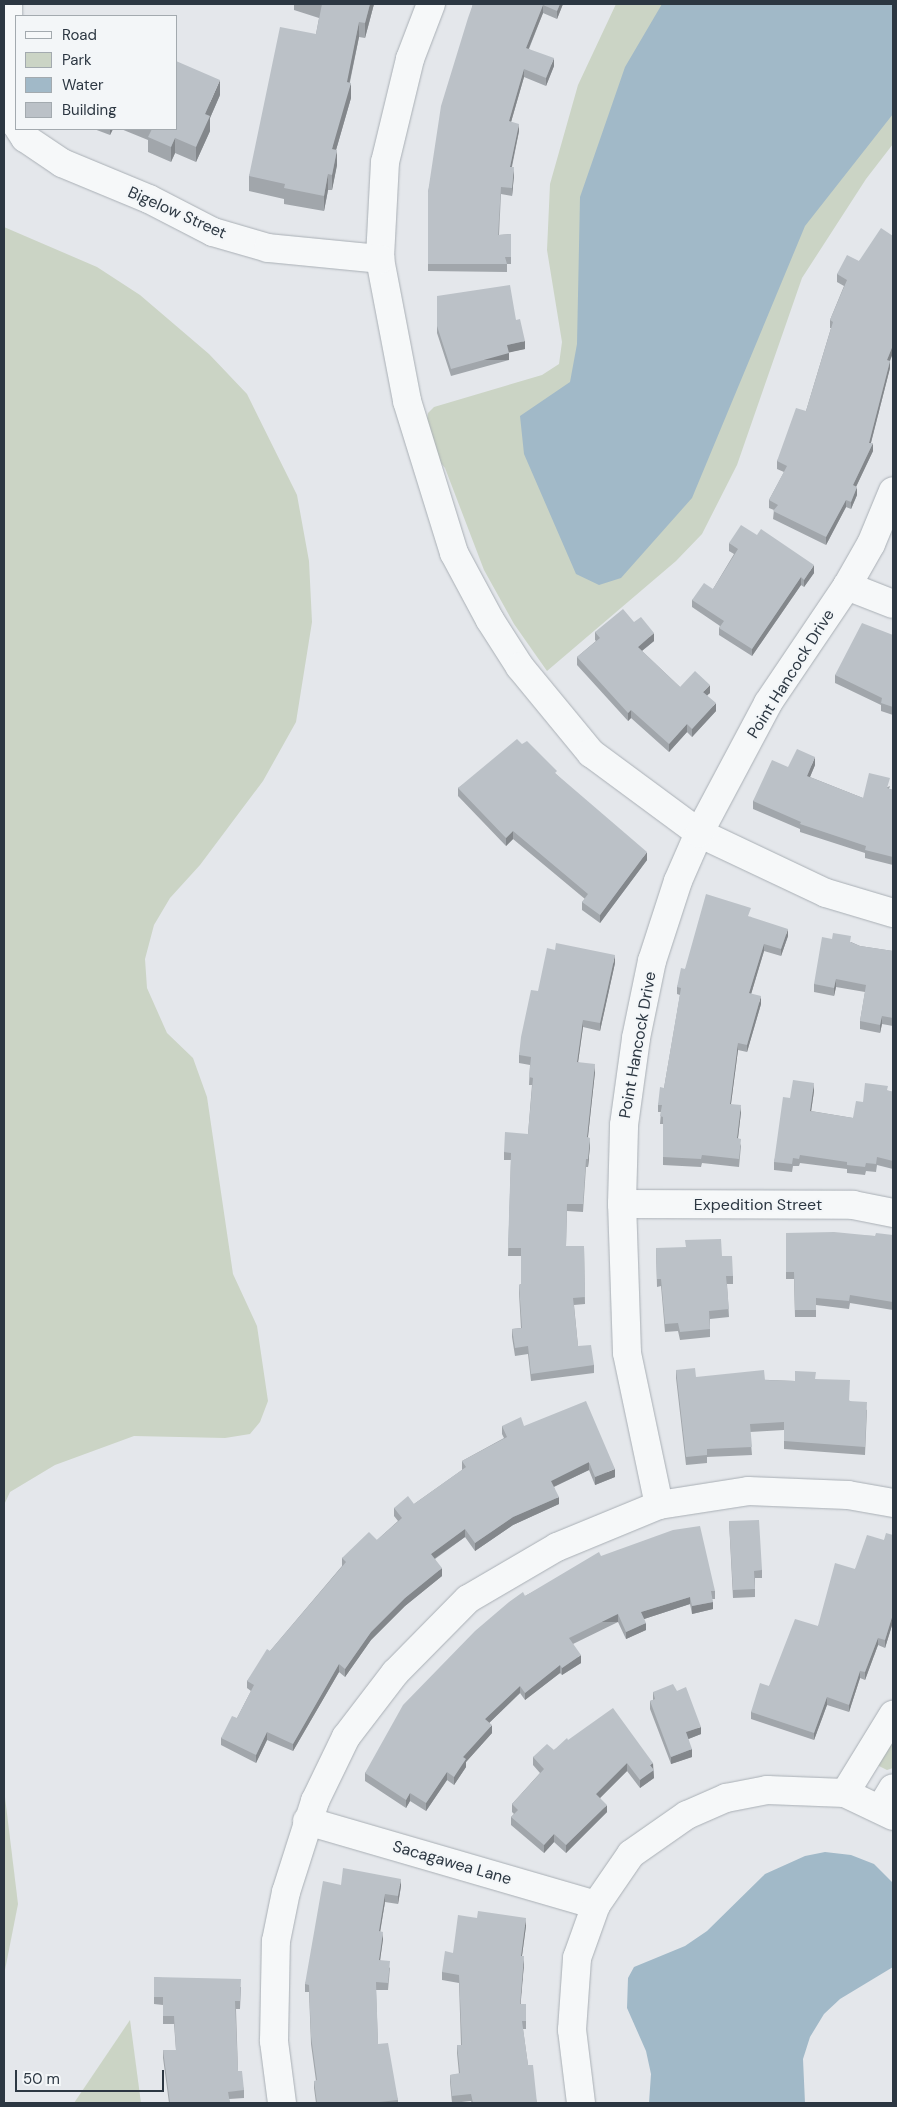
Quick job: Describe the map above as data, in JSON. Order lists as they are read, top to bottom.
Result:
{
  "streets": {
    "street": [
      "Bigelow Street",
      "Point Hancock Drive",
      "Expedition Street",
      "Sacagawea Lane"
    ]
  },
  "crossings": [
    ["Point Hancock Drive", "Expedition Street"]
  ],
  "legend": [
    "Road",
    "Park",
    "Water",
    "Building"
  ],
  "scale_bar": "50 m"
}
